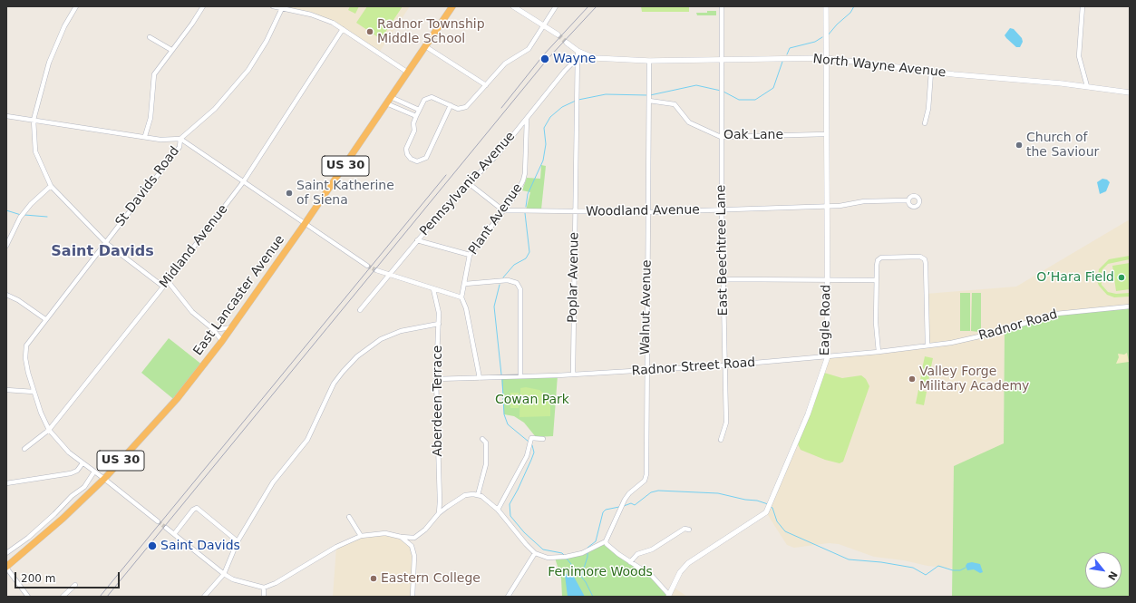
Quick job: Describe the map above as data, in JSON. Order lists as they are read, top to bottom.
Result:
{
  "streets": {
    "highway": ["US 30", "East Lancaster Avenue"],
    "street": [
      "North Wayne Avenue",
      "Oak Lane",
      "Pennsylvania Avenue",
      "St Davids Road",
      "Woodland Avenue",
      "Plant Avenue",
      "Midland Avenue",
      "East Beechtree Lane",
      "Poplar Avenue",
      "Walnut Avenue",
      "Eagle Road",
      "Radnor Road",
      "Radnor Street Road",
      "Aberdeen Terrace"
    ]
  },
  "crossings": [
    ["North Wayne Avenue", "East Beechtree Lane"],
    ["North Wayne Avenue", "Poplar Avenue"],
    ["North Wayne Avenue", "Walnut Avenue"],
    ["North Wayne Avenue", "Eagle Road"],
    ["Oak Lane", "East Beechtree Lane"],
    ["Oak Lane", "Walnut Avenue"],
    ["Oak Lane", "Eagle Road"],
    ["Pennsylvania Avenue", "Plant Avenue"],
    ["Pennsylvania Avenue", "Poplar Avenue"],
    ["St Davids Road", "Midland Avenue"],
    ["St Davids Road", "East Lancaster Avenue"],
    ["Woodland Avenue", "Plant Avenue"],
    ["Woodland Avenue", "East Beechtree Lane"],
    ["Woodland Avenue", "Poplar Avenue"],
    ["Woodland Avenue", "Walnut Avenue"],
    ["Woodland Avenue", "Eagle Road"],
    ["East Beechtree Lane", "Radnor Street Road"],
    ["Poplar Avenue", "Radnor Street Road"],
    ["Walnut Avenue", "Radnor Street Road"],
    ["Eagle Road", "Radnor Street Road"],
    ["Radnor Road", "Radnor Street Road"],
    ["Radnor Street Road", "Aberdeen Terrace"]
  ],
  "districts": ["Saint Davids"],
  "parks": ["Cowan Park", "Fenimore Woods"],
  "places": [
    "Radnor Township Middle School",
    "Wayne",
    "Church of the Saviour",
    "Saint Katherine of Siena",
    "O’Hara Field",
    "Valley Forge Military Academy",
    "Saint Davids",
    "Eastern College"
  ],
  "scale_bar": "200 m",
  "north": "bottom right"
}
